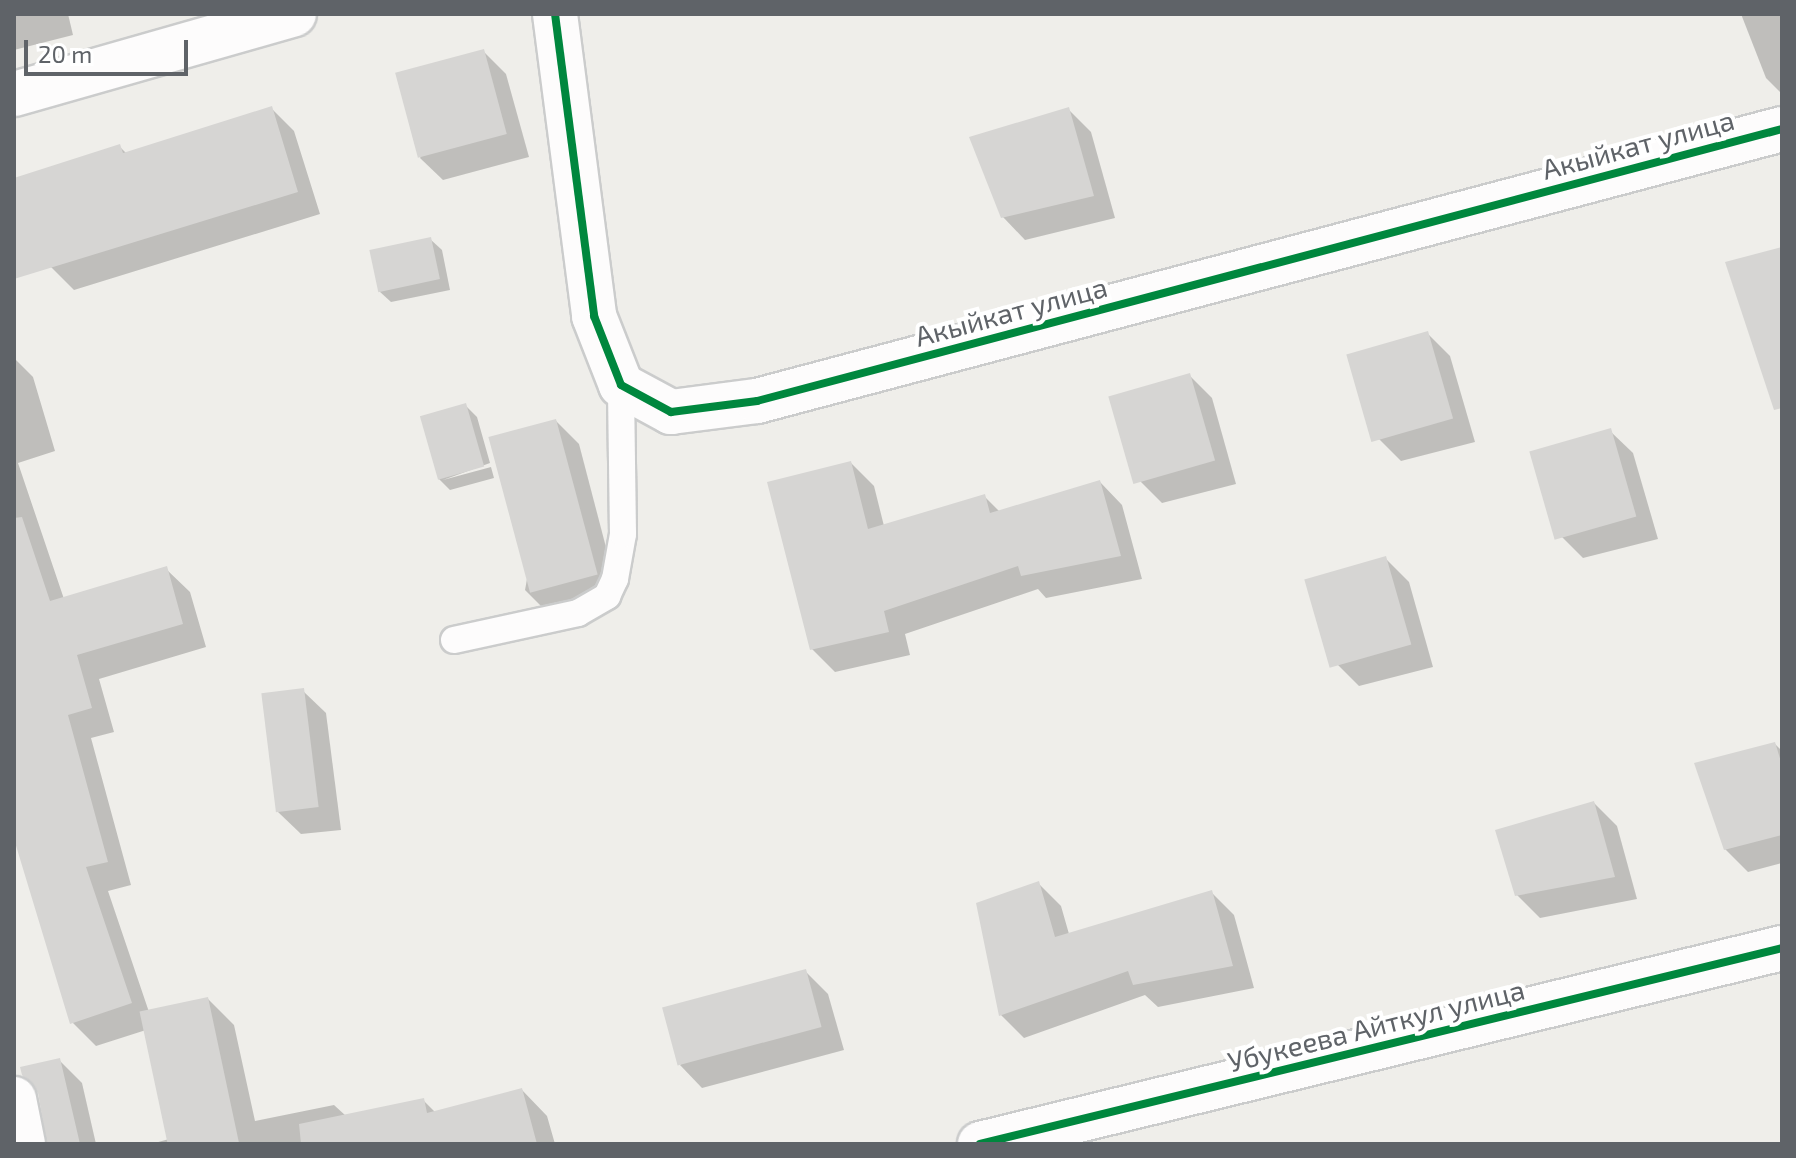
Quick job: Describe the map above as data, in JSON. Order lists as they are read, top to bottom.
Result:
{
  "streets": {
    "street": ["Акыйкат улица", "Убукеева Айткул улица"]
  },
  "scale_bar": "20 m"
}
